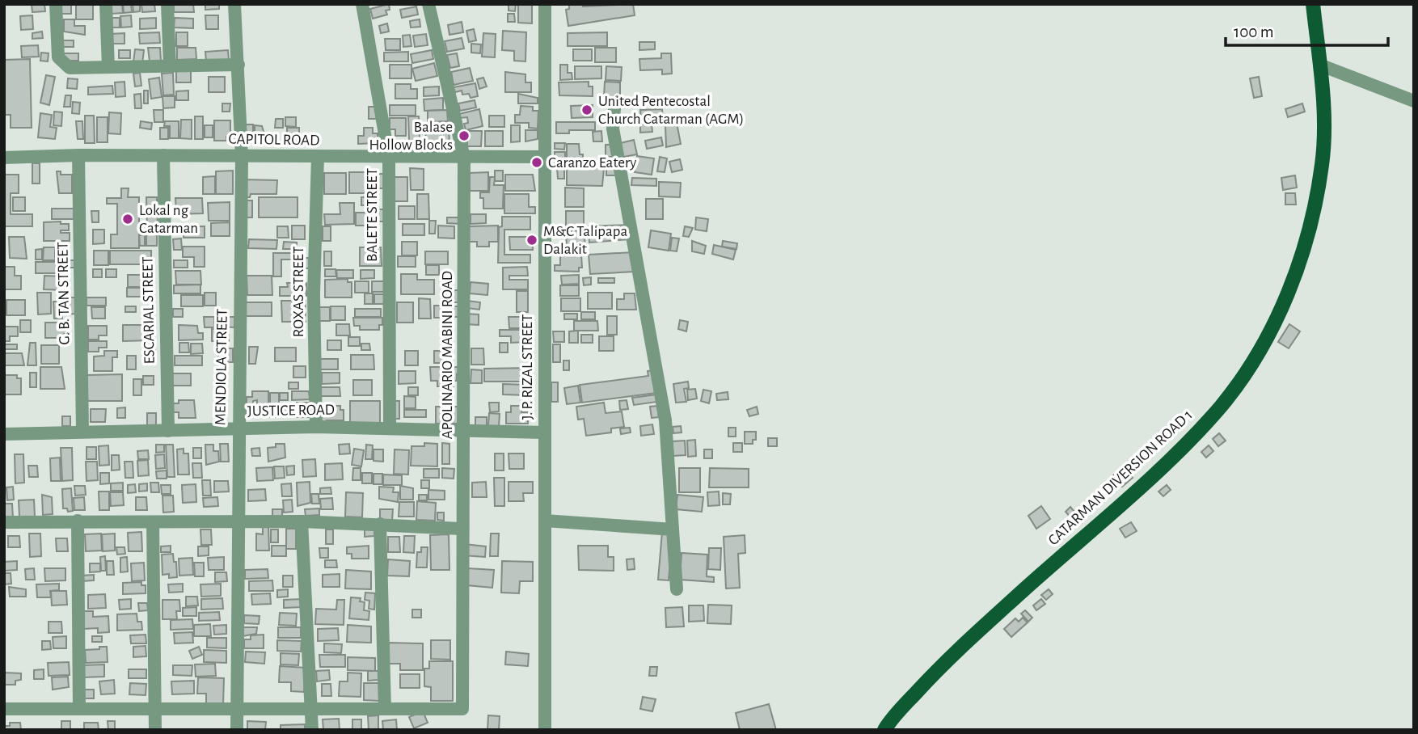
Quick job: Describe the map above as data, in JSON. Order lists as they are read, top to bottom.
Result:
{
  "streets": {
    "main road": ["CATARMAN DIVERSION ROAD 1"],
    "street": [
      "CAPITOL ROAD",
      "BALETE STREET",
      "ROXAS STREET",
      "G. B. TAN STREET",
      "ESCARIAL STREET",
      "APOLINARIO MABINI ROAD",
      "MENDIOLA STREET",
      "J. P. RIZAL STREET",
      "JUSTICE ROAD"
    ]
  },
  "crossings": [
    ["CAPITOL ROAD", "BALETE STREET"],
    ["CAPITOL ROAD", "ROXAS STREET"],
    ["CAPITOL ROAD", "G. B. TAN STREET"],
    ["CAPITOL ROAD", "ESCARIAL STREET"],
    ["CAPITOL ROAD", "APOLINARIO MABINI ROAD"],
    ["CAPITOL ROAD", "MENDIOLA STREET"],
    ["CAPITOL ROAD", "J. P. RIZAL STREET"],
    ["BALETE STREET", "JUSTICE ROAD"],
    ["ROXAS STREET", "JUSTICE ROAD"],
    ["G. B. TAN STREET", "JUSTICE ROAD"],
    ["ESCARIAL STREET", "JUSTICE ROAD"],
    ["APOLINARIO MABINI ROAD", "JUSTICE ROAD"],
    ["MENDIOLA STREET", "JUSTICE ROAD"],
    ["J. P. RIZAL STREET", "JUSTICE ROAD"]
  ],
  "places": [
    "United Pentecostal Church Catarman (AGM)",
    "Balase Hollow Blocks",
    "Caranzo Eatery",
    "Lokal ng Catarman",
    "M&C Talipapa Dalakit"
  ],
  "scale_bar": "100 m"
}
